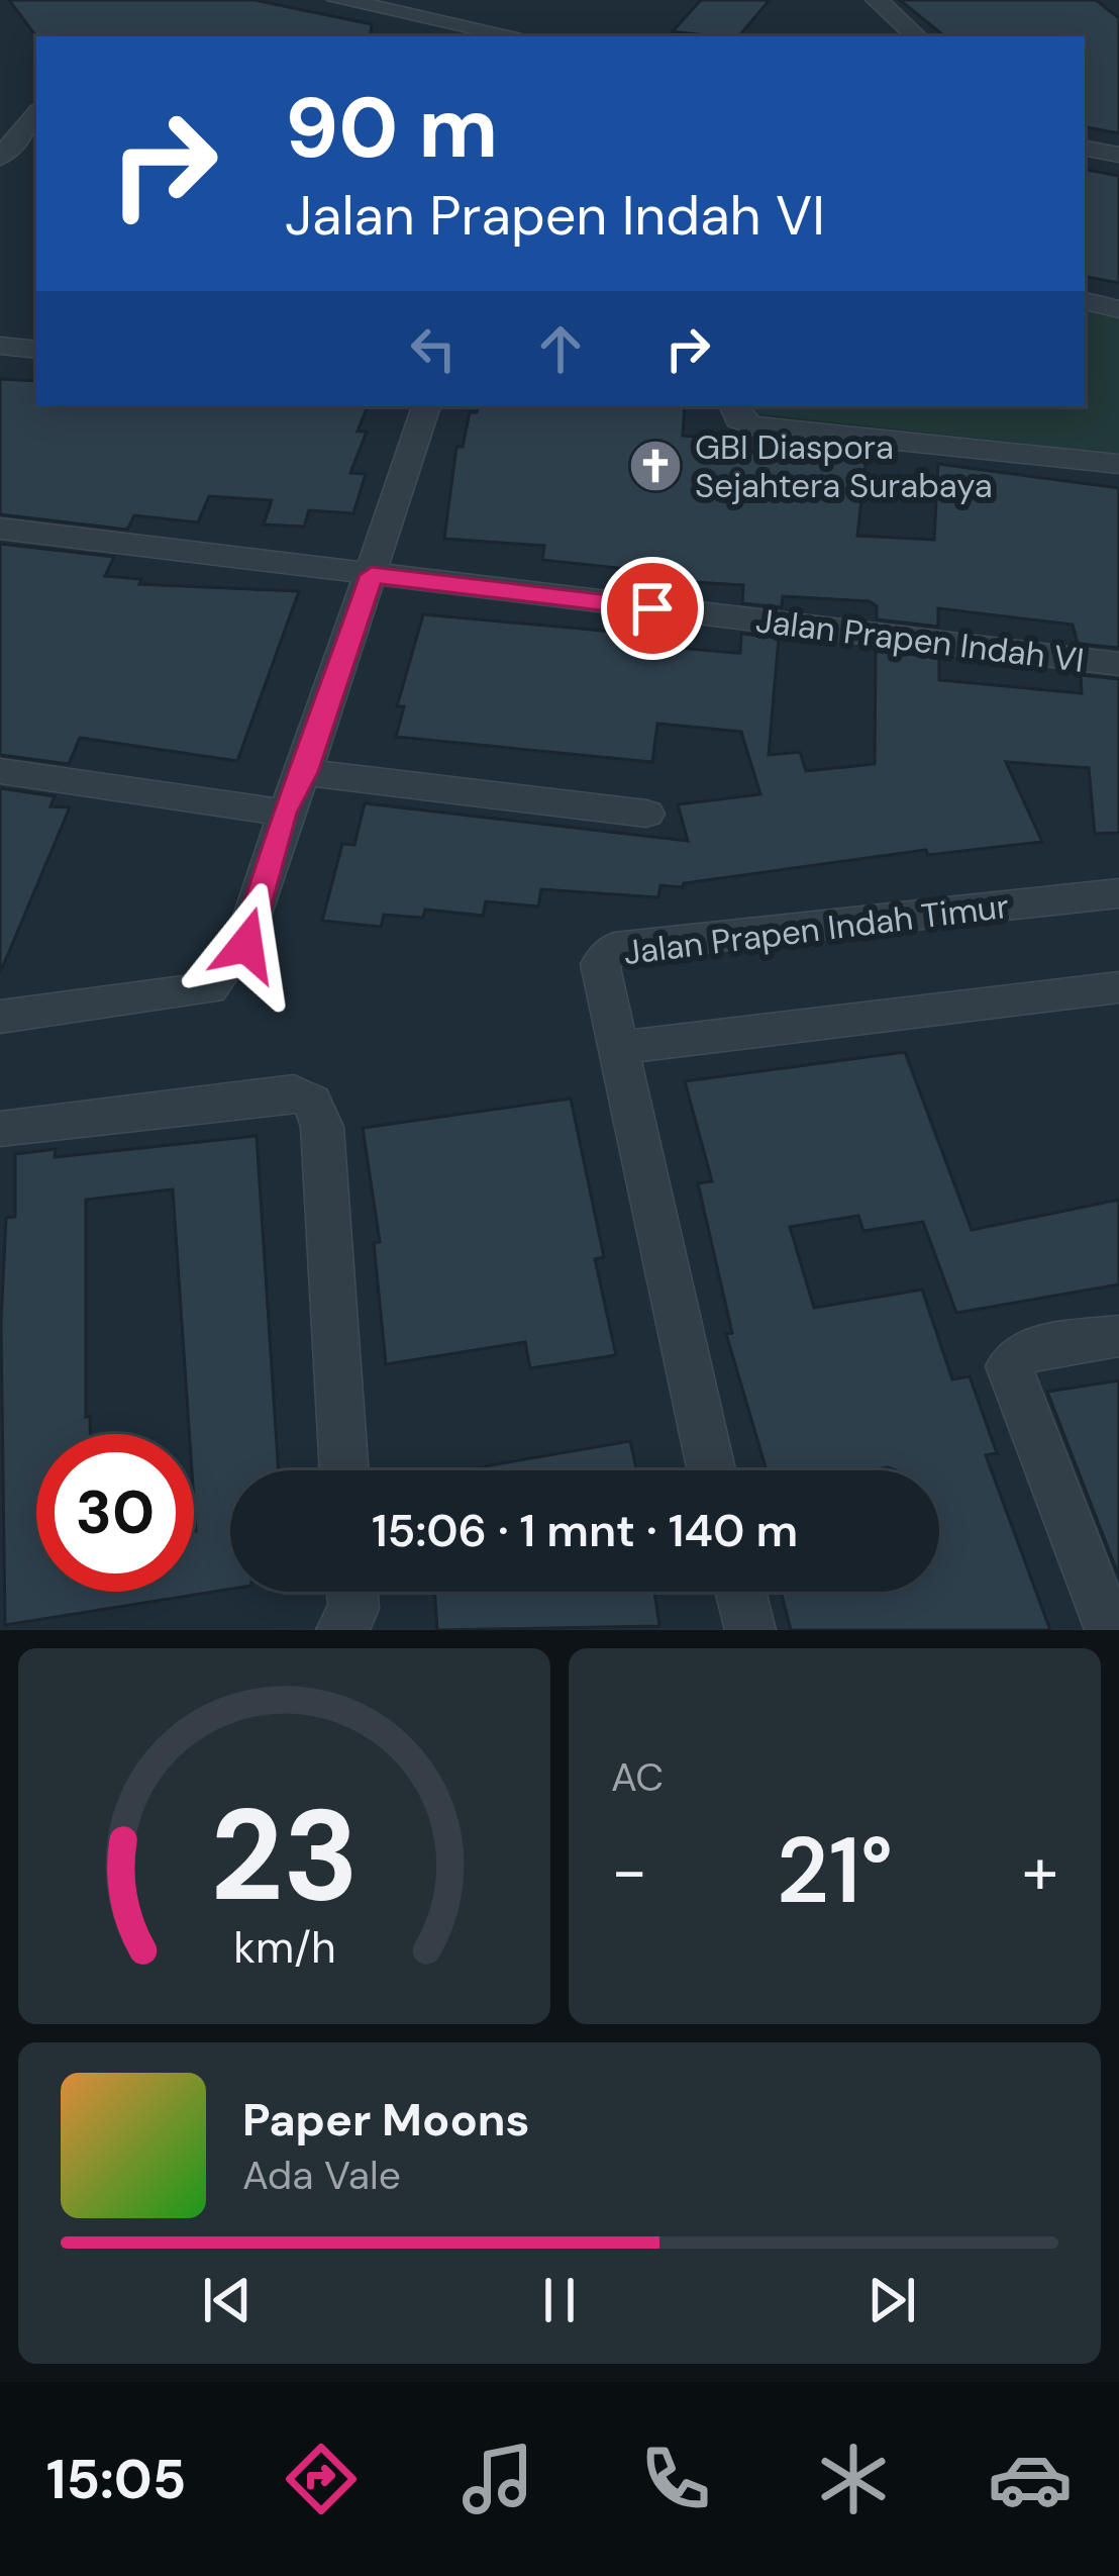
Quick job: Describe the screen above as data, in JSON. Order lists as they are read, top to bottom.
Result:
{
  "streets": {
    "street": ["Jalan Prapen Indah VI", "Jalan Prapen Indah Timur"]
  },
  "places": {
    "church": ["GBI Diaspora Sejahtera Surabaya"]
  },
  "page": {
    "turn": ["90 m", "Jalan Prapen Indah VI"],
    "limit": "30",
    "trip": "15:06 · 1 mnt · 140 m",
    "tile": "AC",
    "heat": ["−", "21°", "+"],
    "song": ["Paper Moons", "Ada Vale"],
    "tabs": "15:05",
    "gauge": ["23", "km/h"]
  }
}
